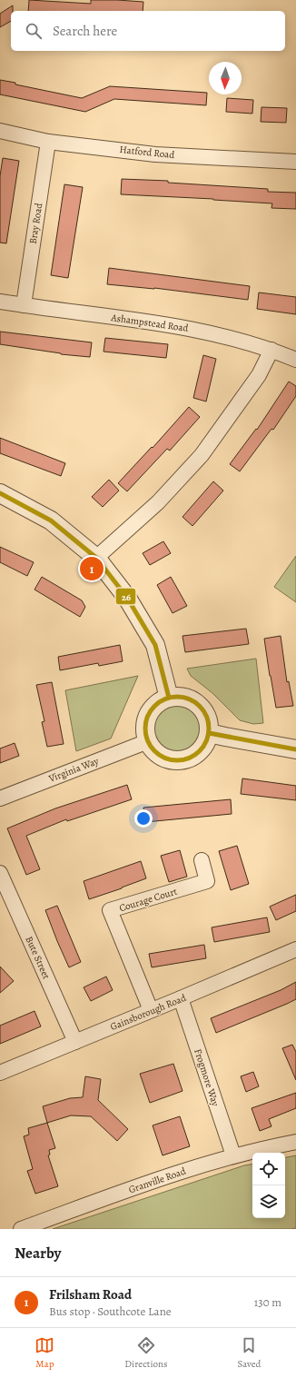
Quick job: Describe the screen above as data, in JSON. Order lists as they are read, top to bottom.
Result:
{
  "streets": {
    "street": [
      "Hatford Road",
      "Bray Road",
      "Ashampstead Road",
      "Virginia Way",
      "Courage Court",
      "Bute Street",
      "Gainsborough Road",
      "Frogmore Way",
      "Granville Road"
    ]
  },
  "crossings": [
    ["Hatford Road", "Bray Road"],
    ["Bray Road", "Ashampstead Road"],
    ["Courage Court", "Gainsborough Road"],
    ["Bute Street", "Gainsborough Road"],
    ["Gainsborough Road", "Frogmore Way"],
    ["Frogmore Way", "Granville Road"]
  ],
  "lines": ["transit line 26"],
  "north": "bottom",
  "page": {
    "search": "Search here",
    "pins": "1",
    "heading": "Nearby",
    "list": [
      {
        "mark": "1",
        "name": "Frilsham Road",
        "note": "Bus stop · Southcote Lane",
        "value": "130 m"
      }
    ],
    "nav": ["Map", "Directions", "Saved"]
  }
}
